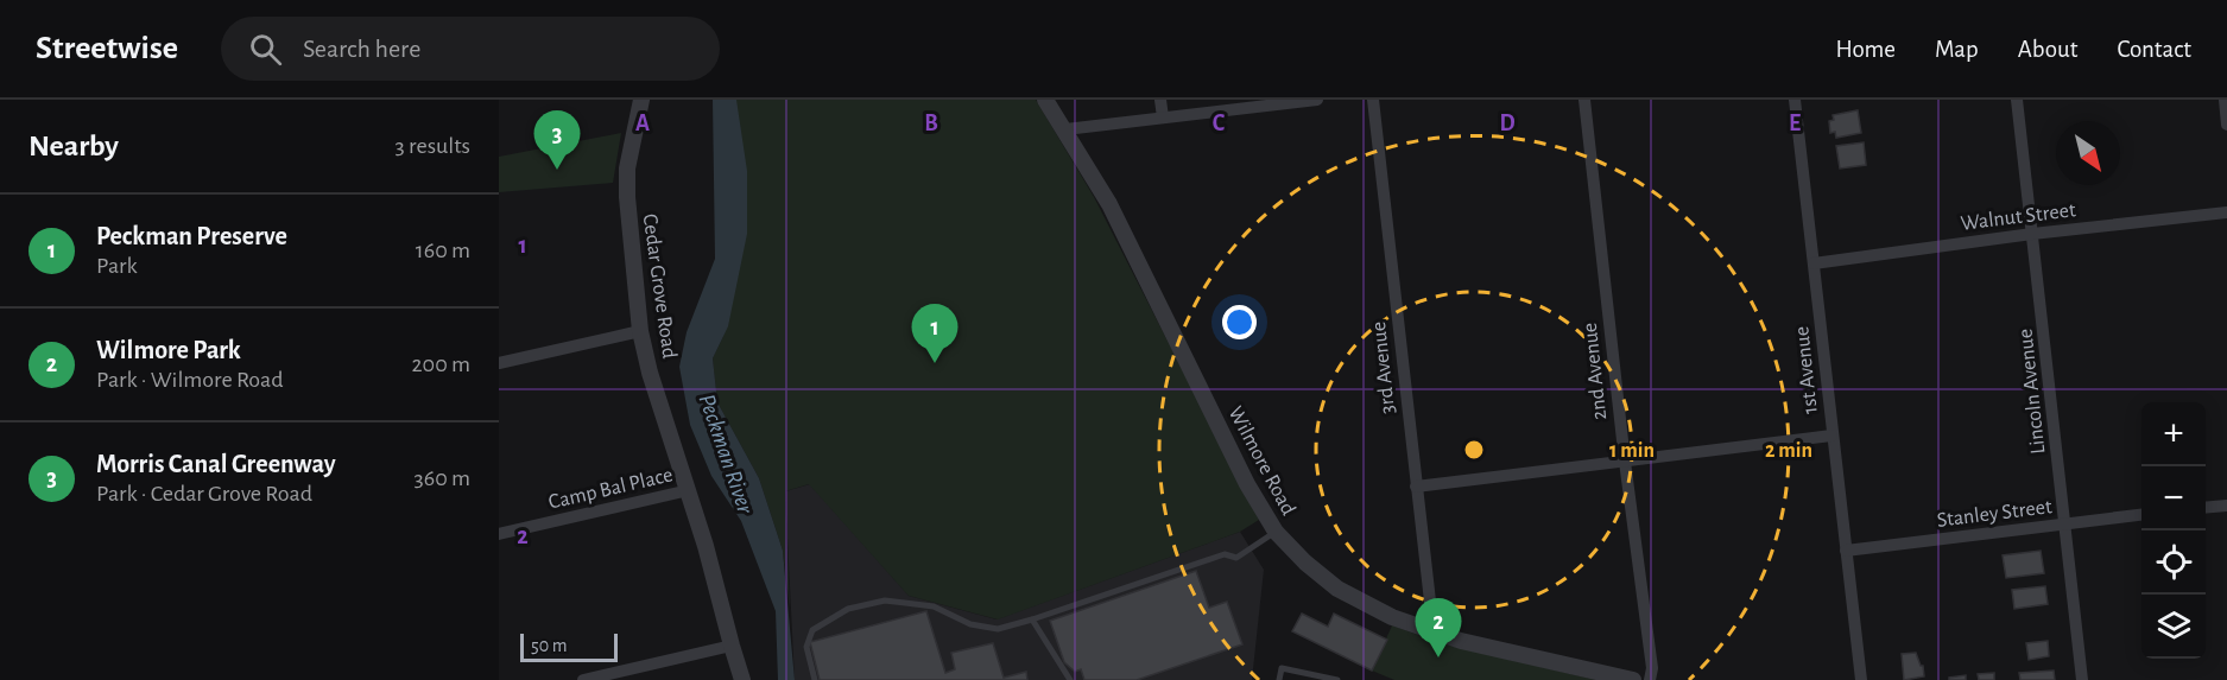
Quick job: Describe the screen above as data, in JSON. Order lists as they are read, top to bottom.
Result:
{
  "streets": {
    "street": [
      "Walnut Street",
      "Cedar Grove Road",
      "3rd Avenue",
      "1st Avenue",
      "2nd Avenue",
      "Lincoln Avenue",
      "Wilmore Road",
      "Camp Bal Place",
      "Stanley Street"
    ]
  },
  "crossings": [
    ["Walnut Street", "1st Avenue"],
    ["Walnut Street", "Lincoln Avenue"],
    ["Cedar Grove Road", "Camp Bal Place"],
    ["3rd Avenue", "Wilmore Road"],
    ["1st Avenue", "Stanley Street"],
    ["Lincoln Avenue", "Stanley Street"]
  ],
  "water": ["Peckman River"],
  "scale_bar": "50 m",
  "north": "bottom right",
  "page": {
    "header": "Streetwise",
    "search": "Search here",
    "nav": [
      "Home",
      "Map",
      "About",
      "Contact"
    ],
    "heading": ["Nearby", "3 results"],
    "pins": ["3", "1", "2"],
    "list": [
      {
        "mark": "1",
        "name": "Peckman Preserve",
        "note": "Park",
        "value": "160 m"
      },
      {
        "mark": "2",
        "name": "Wilmore Park",
        "note": "Park · Wilmore Road",
        "value": "200 m"
      },
      {
        "mark": "3",
        "name": "Morris Canal Greenway",
        "note": "Park · Cedar Grove Road",
        "value": "360 m"
      }
    ],
    "map_buttons": ["+", "−"],
    "scale": "50 m"
  },
  "grid": {
    "columns": [
      "A",
      "B",
      "C",
      "D",
      "E"
    ],
    "rows": ["1", "2"]
  },
  "rings": ["1 min", "2 min"]
}
